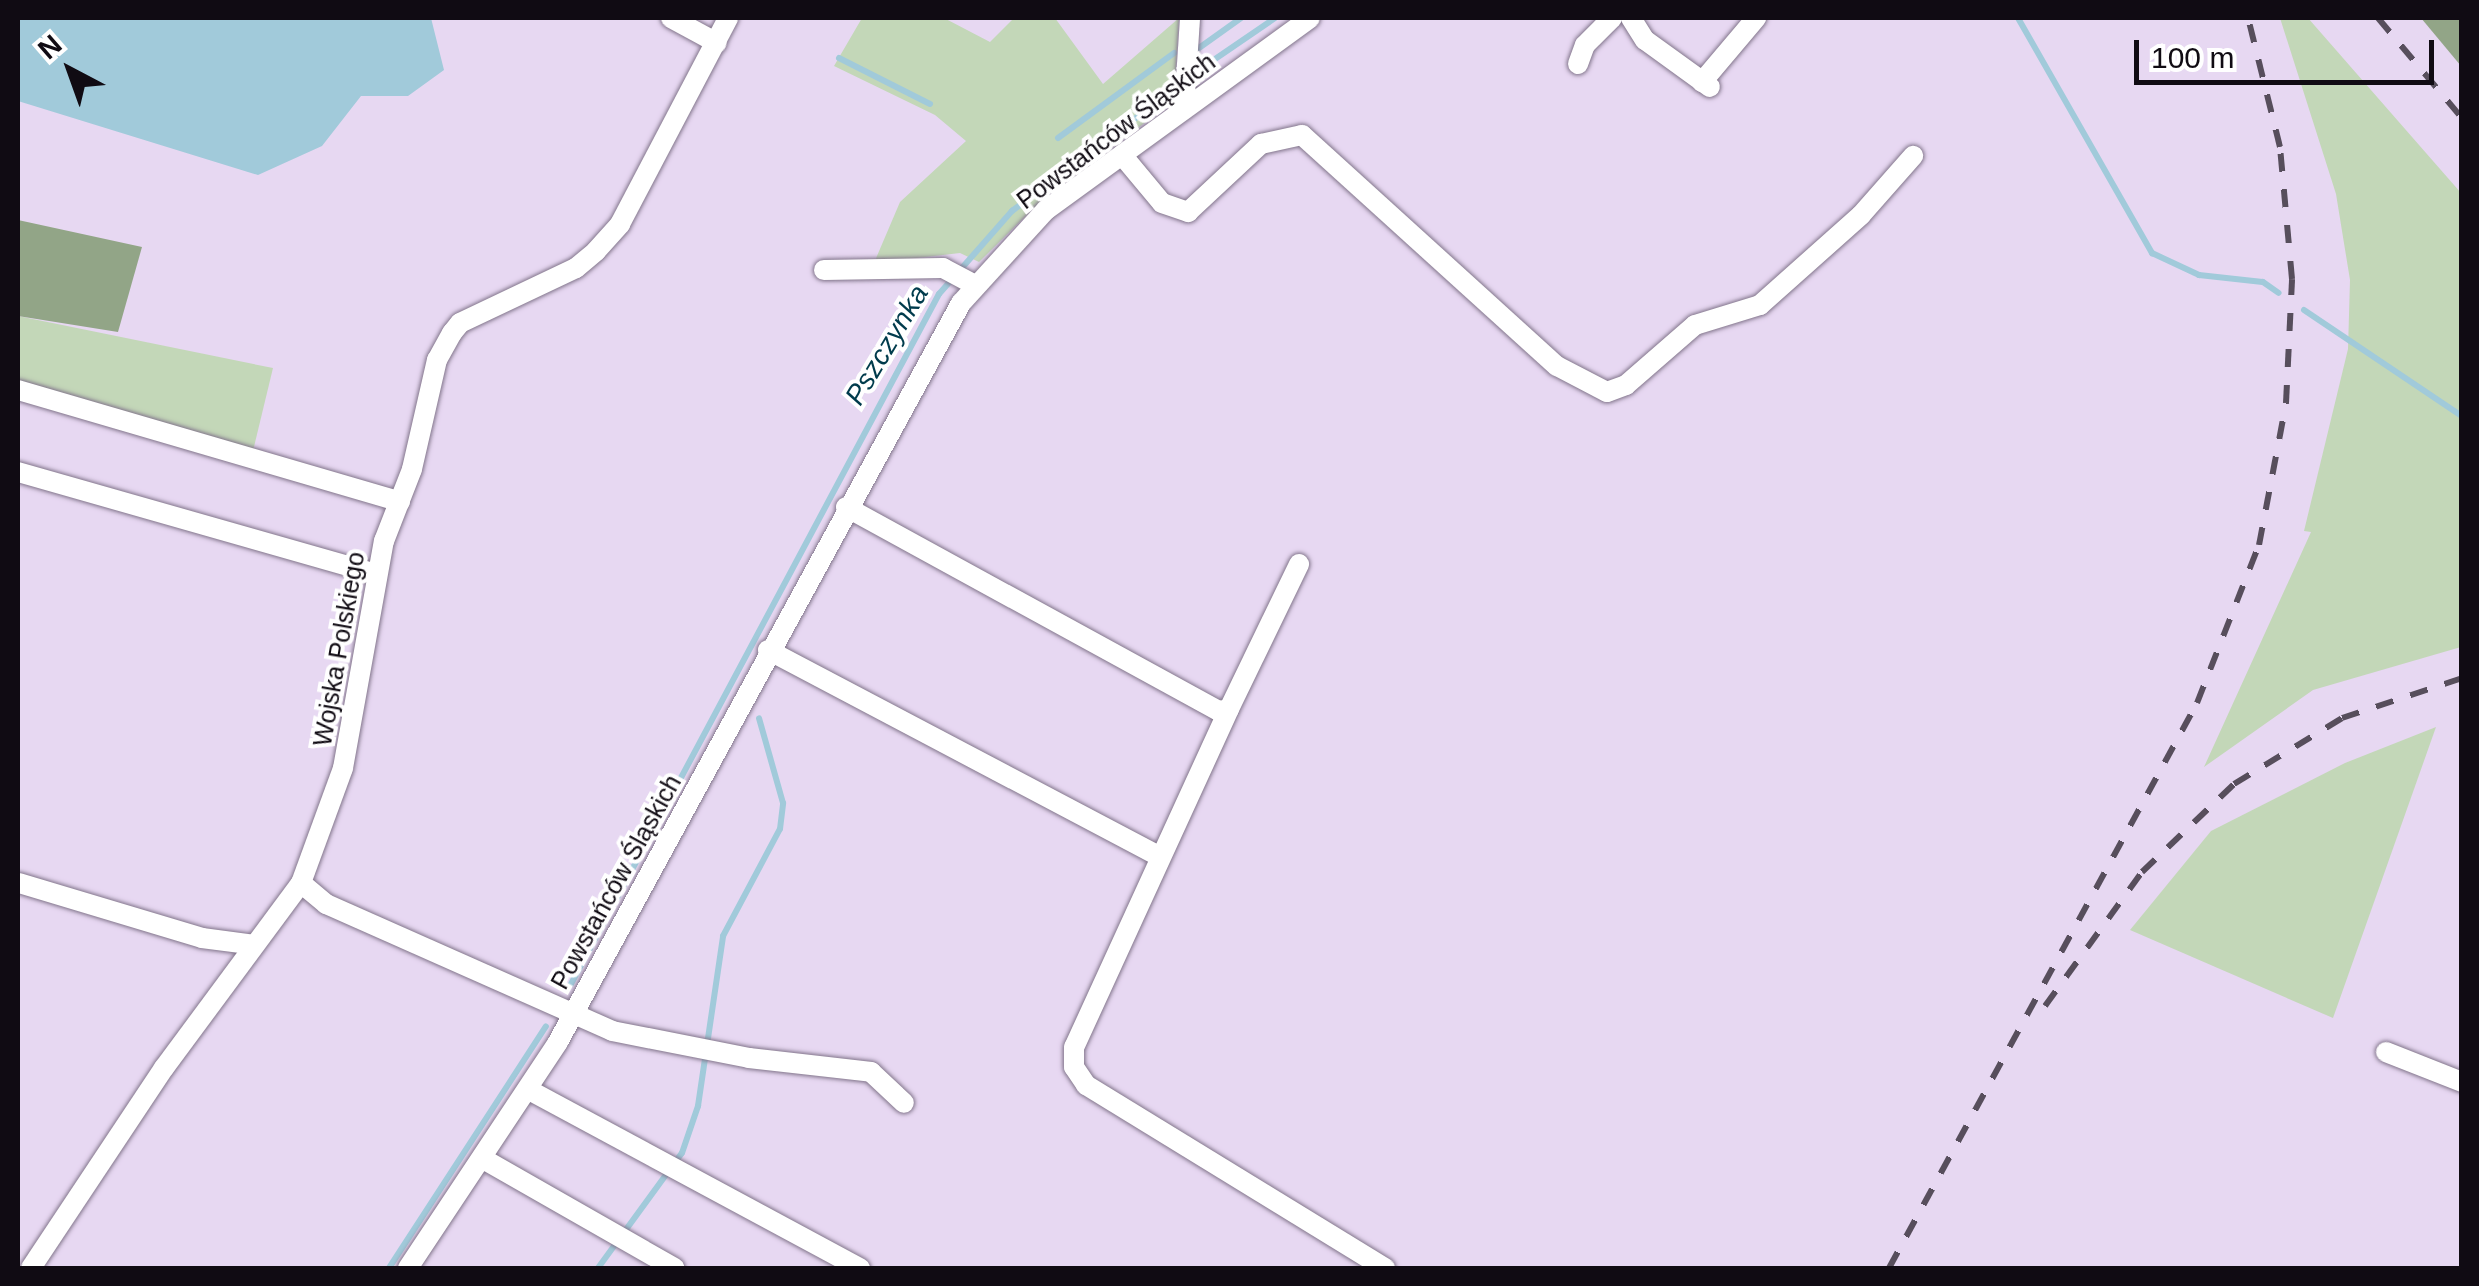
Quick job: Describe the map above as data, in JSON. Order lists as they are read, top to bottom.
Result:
{
  "streets": {
    "street": ["Powstańców Śląskich", "Wojska Polskiego"]
  },
  "water": ["Pszczynka"],
  "scale_bar": "100 m",
  "north": "top left"
}
